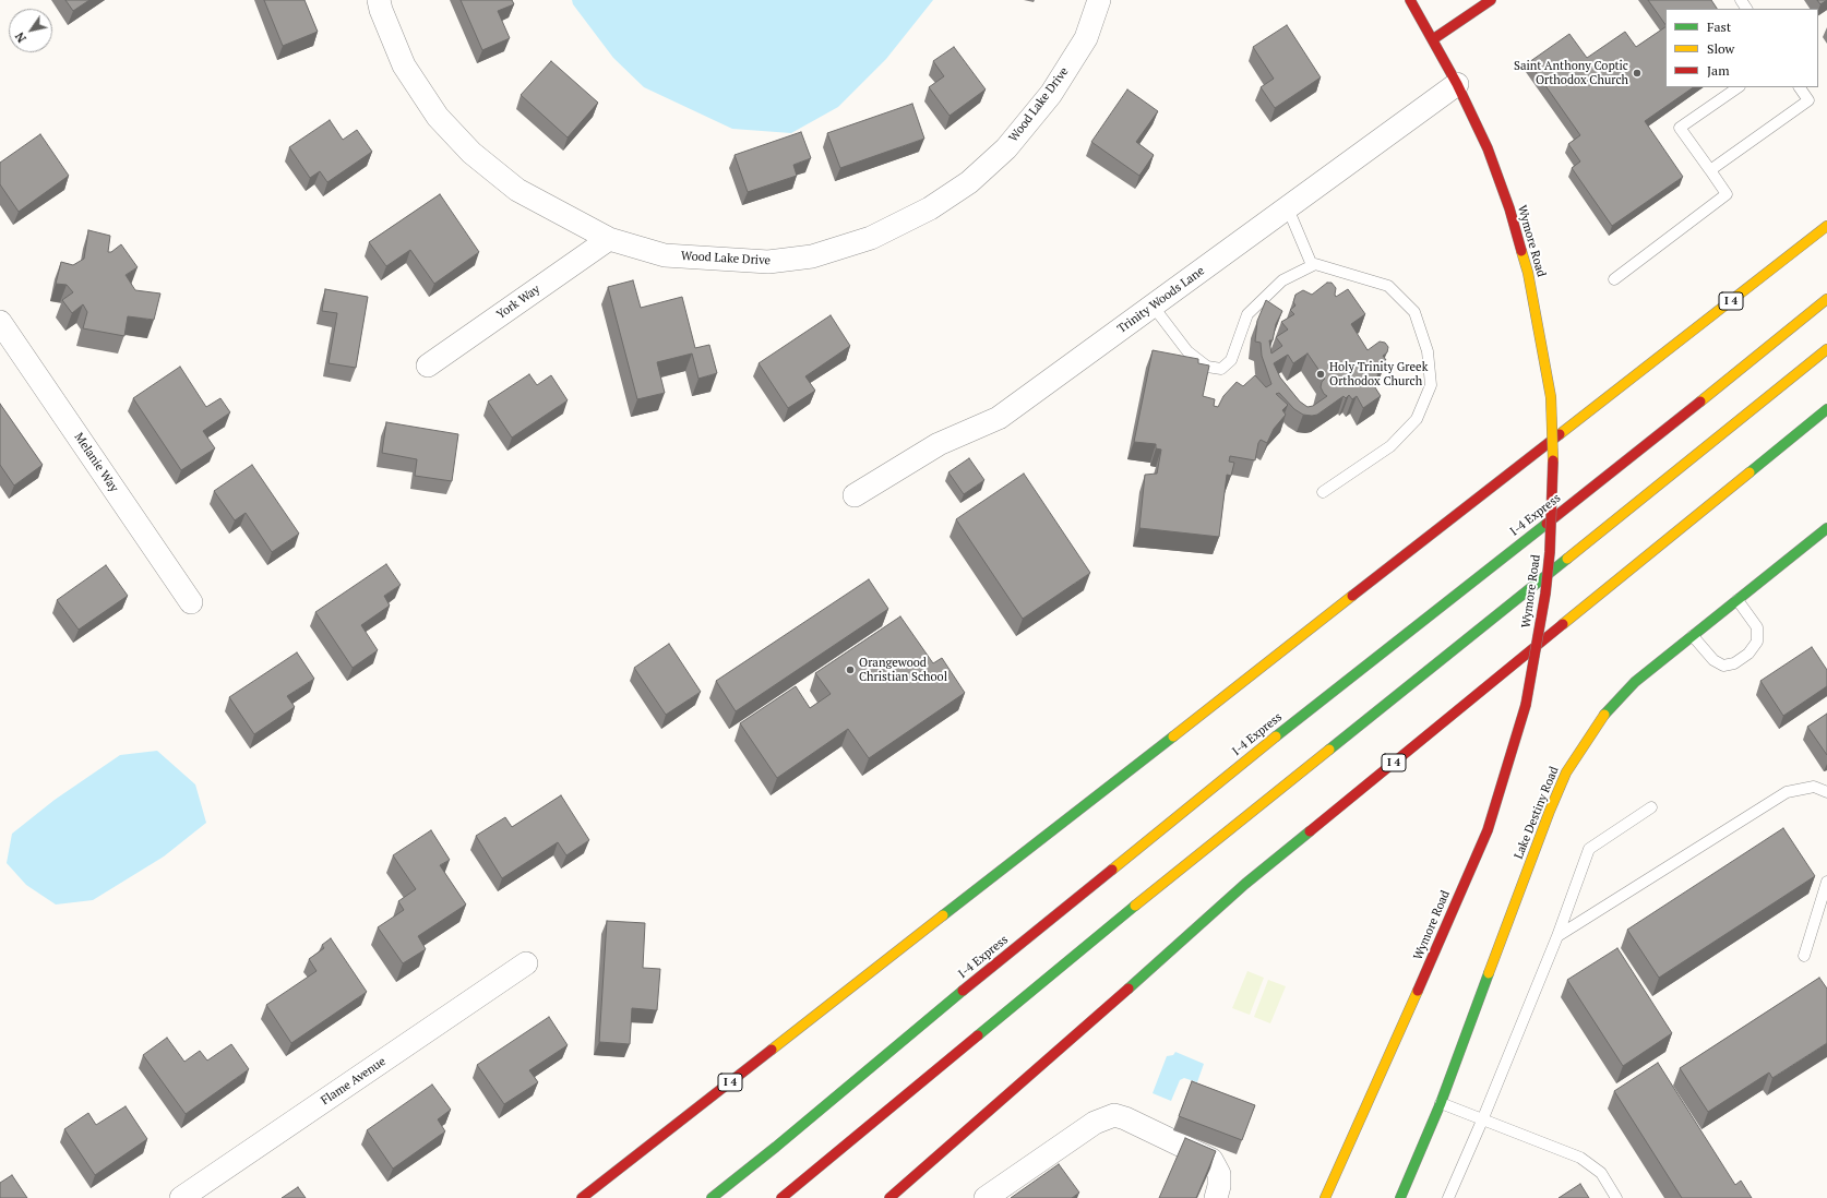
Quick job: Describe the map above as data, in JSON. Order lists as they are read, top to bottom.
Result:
{
  "streets": {
    "main road": [
      "Wymore Road",
      "I 4",
      "I-4 Express",
      "Lake Destiny Road"
    ],
    "street": [
      "Wood Lake Drive",
      "Trinity Woods Lane",
      "York Way",
      "Melanie Way",
      "Flame Avenue"
    ]
  },
  "crossings": [
    ["Wood Lake Drive", "York Way"],
    ["Wymore Road", "Trinity Woods Lane"]
  ],
  "places": ["Saint Anthony Coptic Orthodox Church", "Holy Trinity Greek Orthodox Church", "Orangewood Christian School"],
  "legend": ["Fast", "Slow", "Jam"],
  "north": "bottom left"
}
